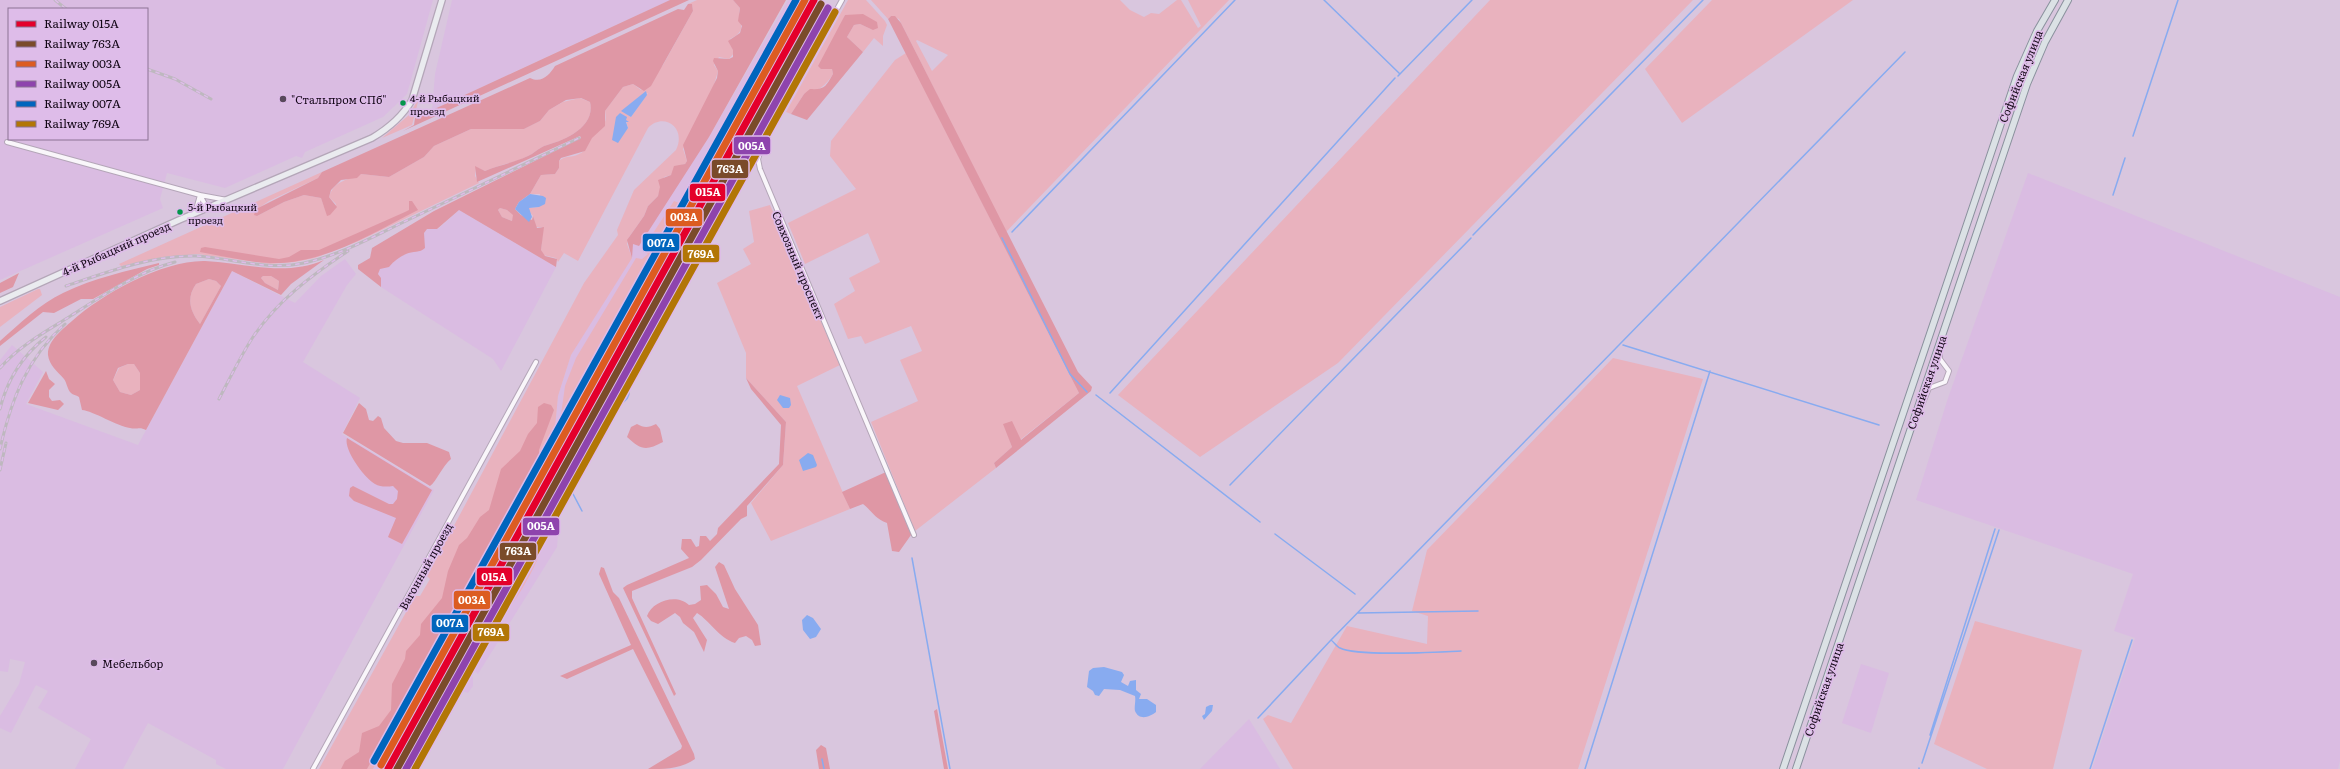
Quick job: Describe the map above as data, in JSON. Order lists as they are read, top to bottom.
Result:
{
  "streets": {
    "main road": ["Софийская улица"],
    "street": ["4-й Рыбацкий проезд", "Совхозный проспект", "Вагонный проезд"]
  },
  "places": [
    "\"Стальпром СПб\"",
    "4-й Рыбацкий проезд",
    "5-й Рыбацкий проезд",
    "Мебельбор"
  ],
  "lines": [
    "rail line 015А",
    "rail line 003А",
    "rail line 007А",
    "rail line 763А",
    "rail line 005А",
    "rail line 769А"
  ],
  "legend": [
    "Railway 015А",
    "Railway 763А",
    "Railway 003А",
    "Railway 005А",
    "Railway 007А",
    "Railway 769А"
  ]
}
